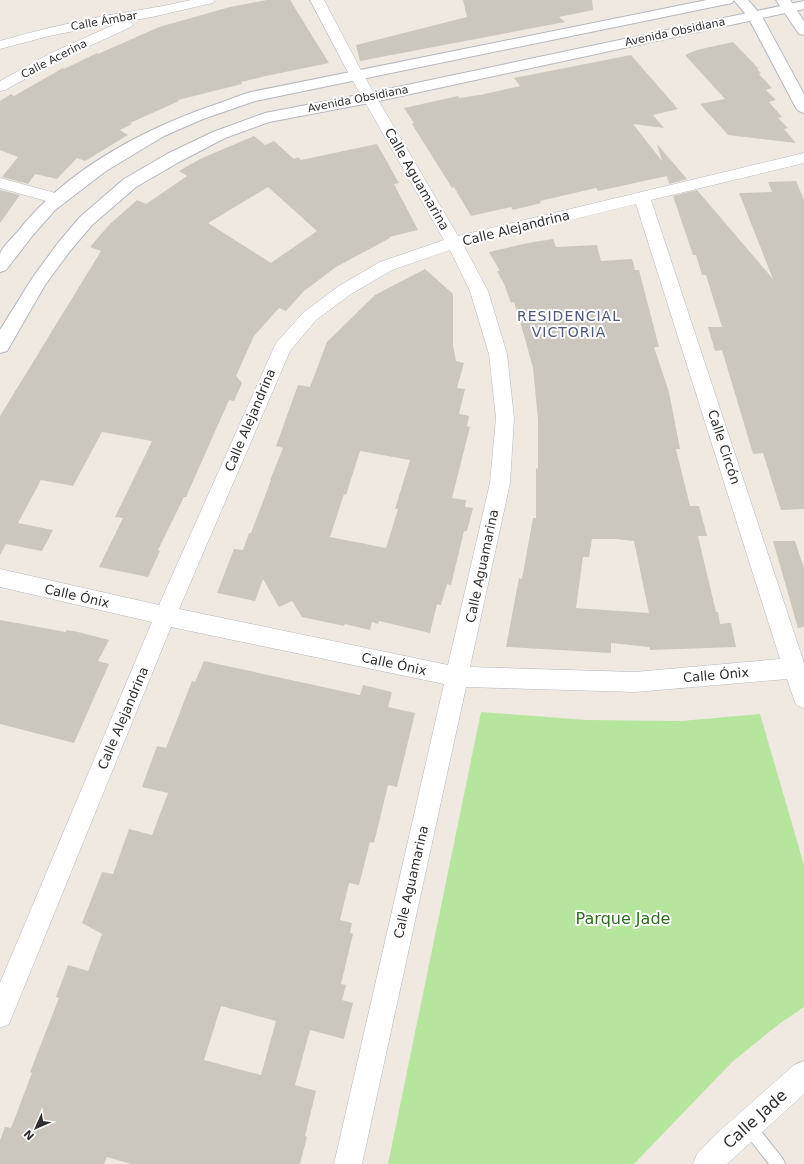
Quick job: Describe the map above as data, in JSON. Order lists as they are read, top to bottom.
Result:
{
  "streets": {
    "street": [
      "Calle Ámbar",
      "Avenida Obsidiana",
      "Calle Acerina",
      "Calle Aguamarina",
      "Calle Alejandrina",
      "Calle Circón",
      "Calle Ónix",
      "Calle Jade"
    ]
  },
  "crossings": [
    ["Calle Ámbar", "Calle Acerina"],
    ["Avenida Obsidiana", "Calle Aguamarina"],
    ["Calle Aguamarina", "Calle Alejandrina"],
    ["Calle Aguamarina", "Calle Ónix"],
    ["Calle Alejandrina", "Calle Circón"],
    ["Calle Alejandrina", "Calle Ónix"],
    ["Calle Circón", "Calle Ónix"]
  ],
  "districts": ["RESIDENCIAL VICTORIA"],
  "parks": ["Parque Jade"],
  "north": "bottom left"
}
